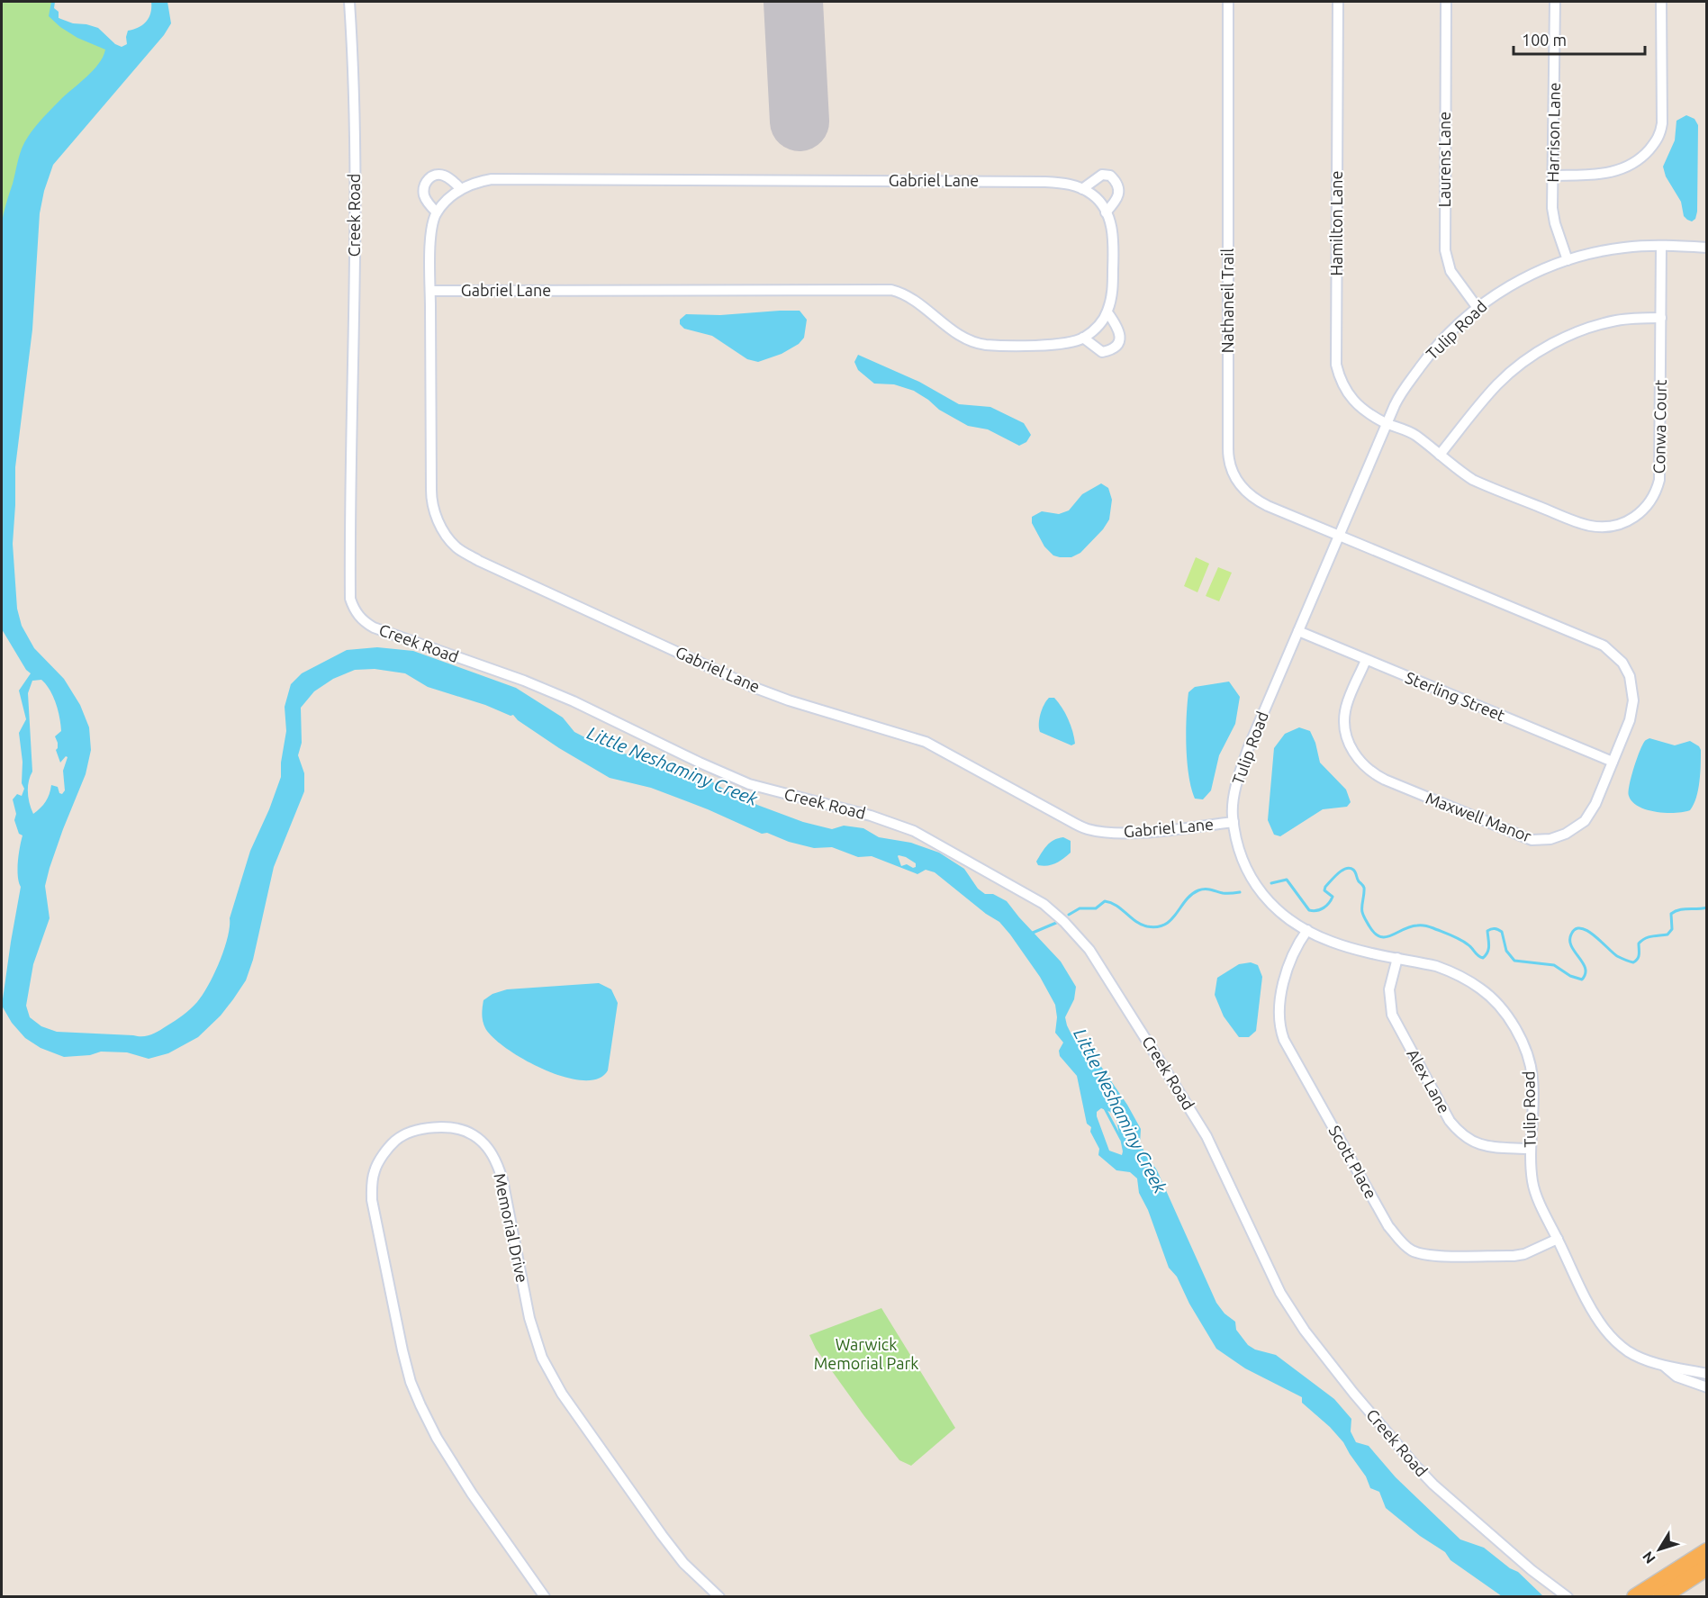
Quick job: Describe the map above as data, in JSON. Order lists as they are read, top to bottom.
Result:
{
  "streets": {
    "street": [
      "Harrison Lane",
      "Laurens Lane",
      "Gabriel Lane",
      "Creek Road",
      "Hamilton Lane",
      "Nathaneil Trail",
      "Tulip Road",
      "Conwa Court",
      "Sterling Street",
      "Maxwell Manor",
      "Alex Lane",
      "Scott Place",
      "Memorial Drive"
    ]
  },
  "crossings": [
    ["Harrison Lane", "Tulip Road"],
    ["Laurens Lane", "Tulip Road"],
    ["Gabriel Lane", "Tulip Road"],
    ["Hamilton Lane", "Tulip Road"],
    ["Hamilton Lane", "Conwa Court"],
    ["Nathaneil Trail", "Tulip Road"],
    ["Nathaneil Trail", "Maxwell Manor"],
    ["Tulip Road", "Conwa Court"],
    ["Tulip Road", "Sterling Street"],
    ["Tulip Road", "Maxwell Manor"],
    ["Tulip Road", "Alex Lane"],
    ["Tulip Road", "Scott Place"],
    ["Sterling Street", "Maxwell Manor"]
  ],
  "water": ["Little Neshaminy Creek"],
  "parks": ["Warwick Memorial Park"],
  "scale_bar": "100 m",
  "north": "bottom left"
}
